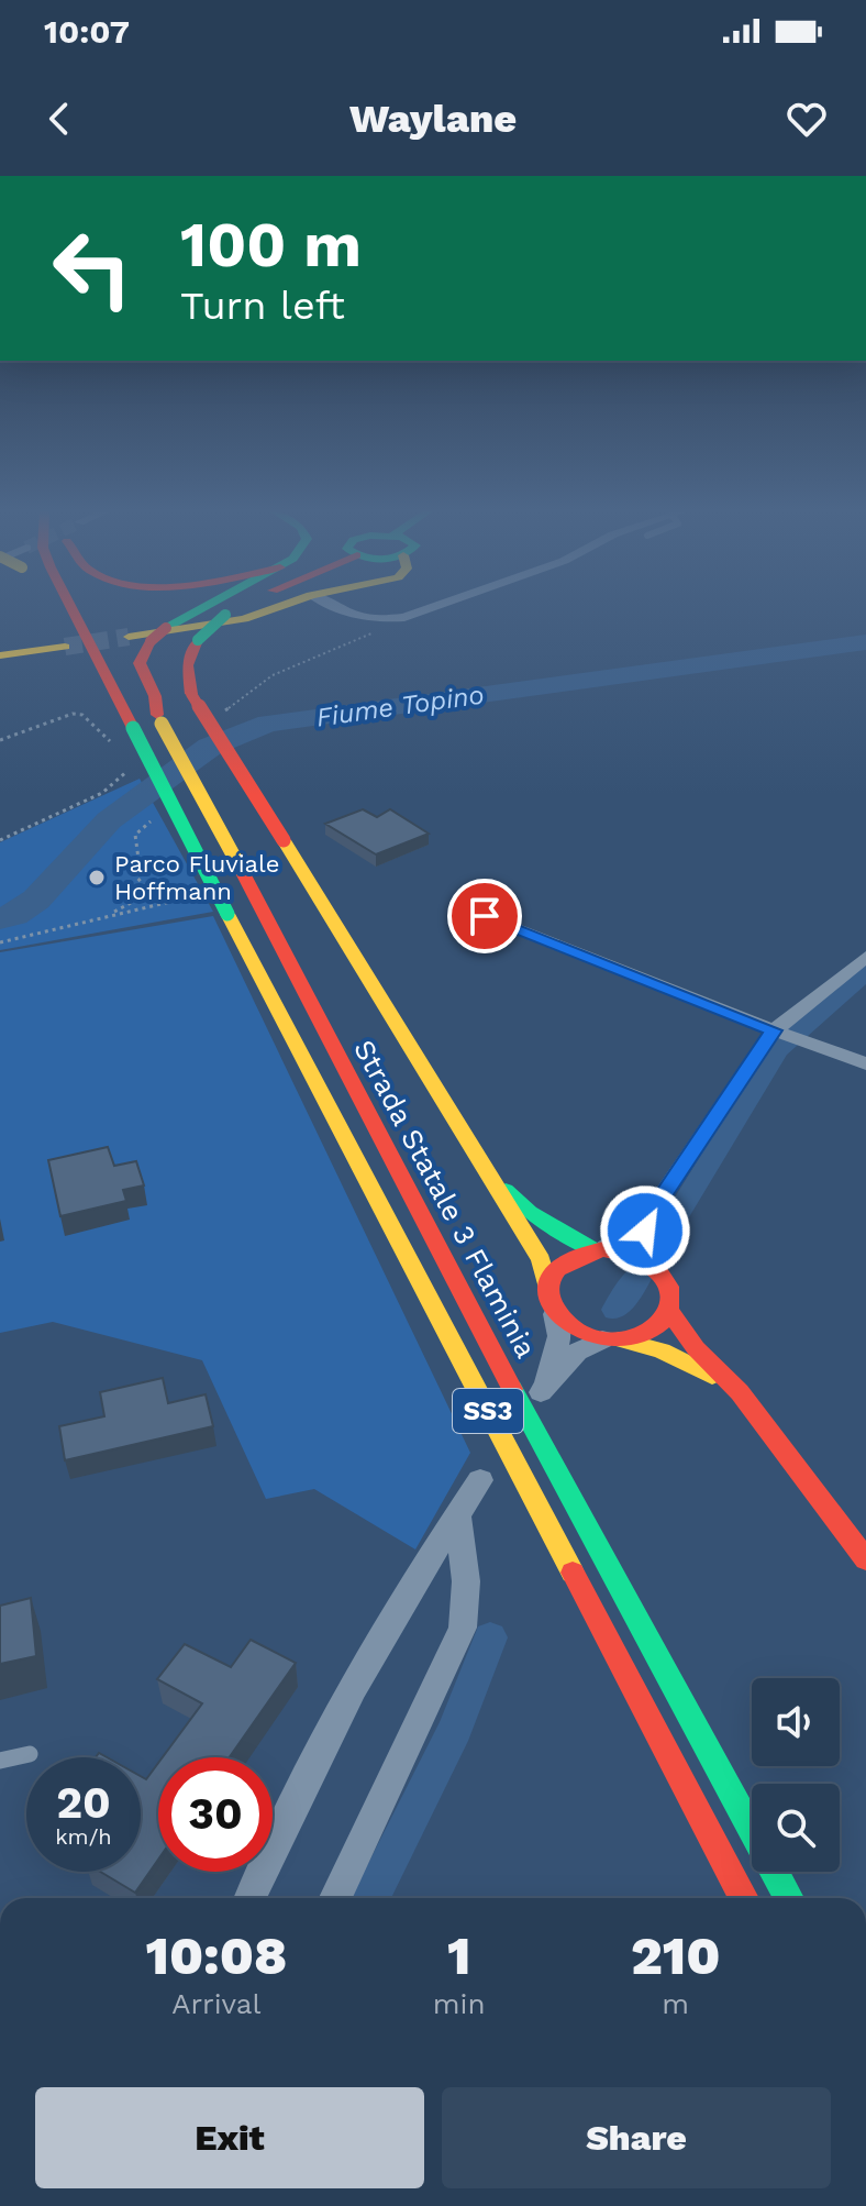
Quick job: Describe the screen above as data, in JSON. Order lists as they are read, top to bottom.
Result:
{
  "streets": {
    "main road": ["Strada Statale 3 Flaminia", "SS3"]
  },
  "water": ["Fiume Topino"],
  "places": ["Parco Fluviale Hoffmann"],
  "page": {
    "status": "10:07",
    "header": "Waylane",
    "turn": ["100 m", "Turn left"],
    "speed": "20 km/h",
    "limit": "30",
    "eta": [
      "10:08",
      "Arrival",
      "1",
      "min",
      "210",
      "m"
    ],
    "buttons": ["Exit", "Share"]
  }
}
